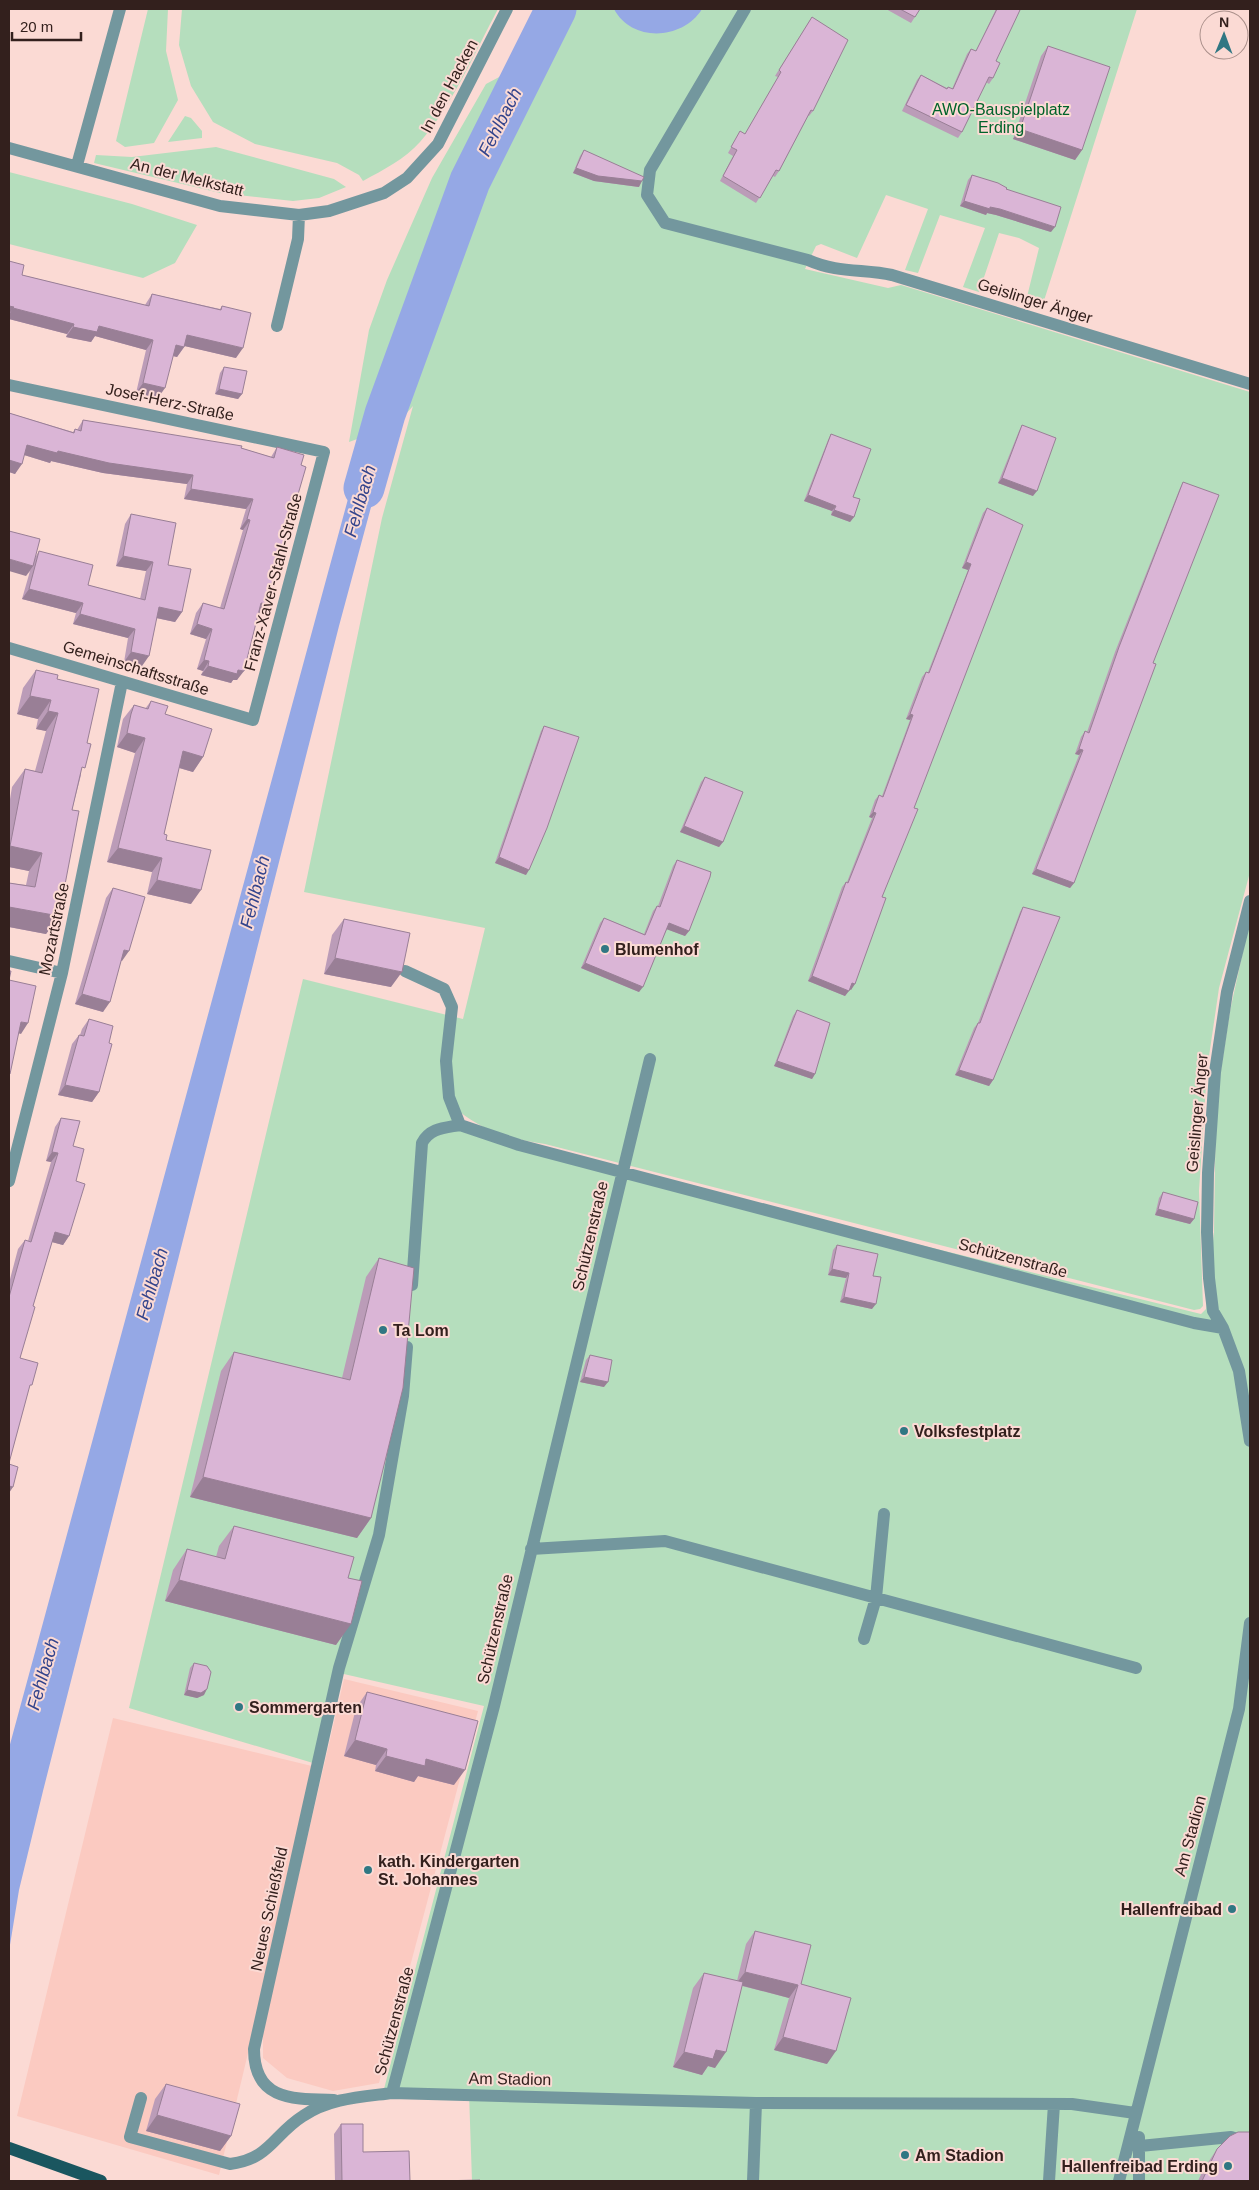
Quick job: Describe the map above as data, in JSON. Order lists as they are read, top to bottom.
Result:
{
  "streets": {
    "street": [
      "In den Hacken",
      "An der Melkstatt",
      "Geislinger Änger",
      "Josef-Herz-Straße",
      "Franz-Xaver-Stahl-Straße",
      "Gemeinschaftsstraße",
      "Mozartstraße",
      "Schützenstraße",
      "Am Stadion",
      "Neues Schießfeld"
    ]
  },
  "crossings": [
    ["In den Hacken", "An der Melkstatt"],
    ["Geislinger Änger", "Schützenstraße"],
    ["Josef-Herz-Straße", "Franz-Xaver-Stahl-Straße"],
    ["Franz-Xaver-Stahl-Straße", "Gemeinschaftsstraße"],
    ["Gemeinschaftsstraße", "Mozartstraße"],
    ["Schützenstraße", "Am Stadion"],
    ["Am Stadion", "Neues Schießfeld"]
  ],
  "water": ["Fehlbach"],
  "parks": ["AWO-Bauspielplatz Erding"],
  "places": [
    "Blumenhof",
    "Ta Lom",
    "Volksfestplatz",
    "Sommergarten",
    "kath. Kindergarten St. Johannes",
    "Hallenfreibad",
    "Am Stadion",
    "Hallenfreibad Erding"
  ],
  "scale_bar": "20 m",
  "north": "top"
}
